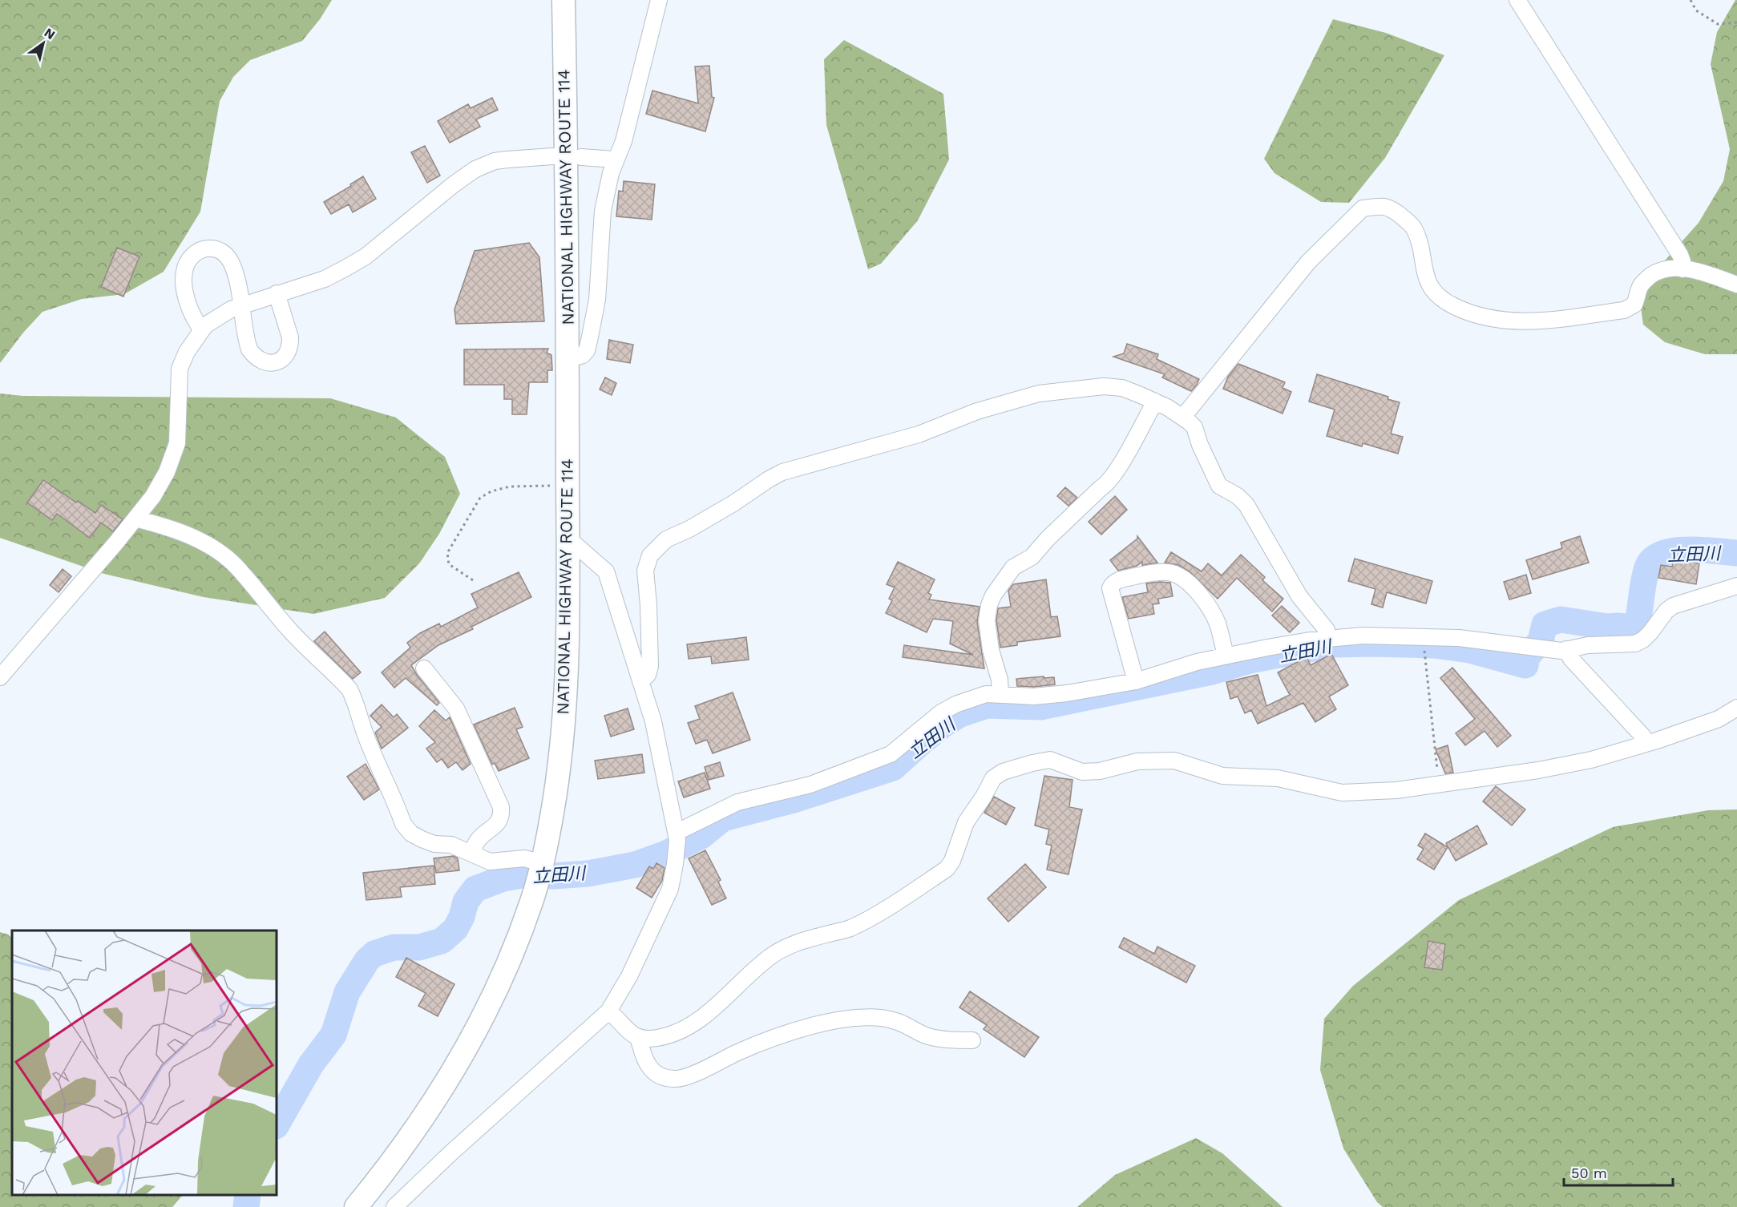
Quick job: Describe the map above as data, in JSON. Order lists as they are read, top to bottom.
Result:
{
  "streets": {
    "highway": ["NATIONAL HIGHWAY ROUTE 114"]
  },
  "water": ["立田川"],
  "scale_bar": "50 m",
  "north": "top right"
}
